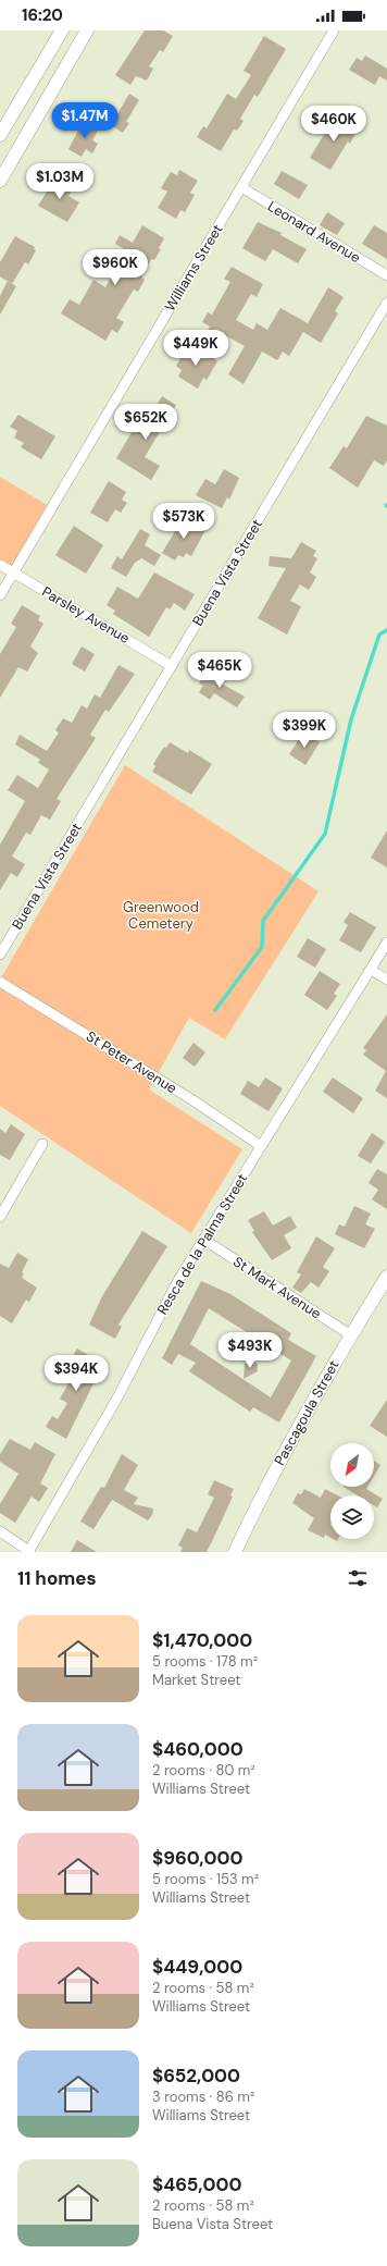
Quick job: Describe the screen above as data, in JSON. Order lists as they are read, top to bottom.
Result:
{
  "streets": {
    "street": [
      "Leonard Avenue",
      "Williams Street",
      "Buena Vista Street",
      "Parsley Avenue",
      "St Peter Avenue",
      "Resca de la Palma Street",
      "St Mark Avenue",
      "Pascagoula Street"
    ]
  },
  "crossings": [
    ["Leonard Avenue", "Williams Street"],
    ["Williams Street", "Parsley Avenue"],
    ["Buena Vista Street", "Parsley Avenue"],
    ["St Peter Avenue", "Resca de la Palma Street"],
    ["Resca de la Palma Street", "St Mark Avenue"],
    ["St Mark Avenue", "Pascagoula Street"]
  ],
  "parks": ["Greenwood Cemetery"],
  "north": "bottom left",
  "page": {
    "status": "16:20",
    "price": [
      "$1.47M",
      "$460K",
      "$1.03M",
      "$960K",
      "$449K",
      "$652K",
      "$573K",
      "$465K",
      "$399K",
      "$493K",
      "$394K"
    ],
    "heading": "11 homes",
    "list": [
      {
        "name": "$1,470,000",
        "note": "5 rooms · 178 m² · Market Street"
      },
      {
        "name": "$460,000",
        "note": "2 rooms · 80 m² · Williams Street"
      },
      {
        "name": "$960,000",
        "note": "5 rooms · 153 m² · Williams Street"
      },
      {
        "name": "$449,000",
        "note": "2 rooms · 58 m² · Williams Street"
      },
      {
        "name": "$652,000",
        "note": "3 rooms · 86 m² · Williams Street"
      },
      {
        "name": "$465,000",
        "note": "2 rooms · 58 m² · Buena Vista Street"
      }
    ]
  }
}
